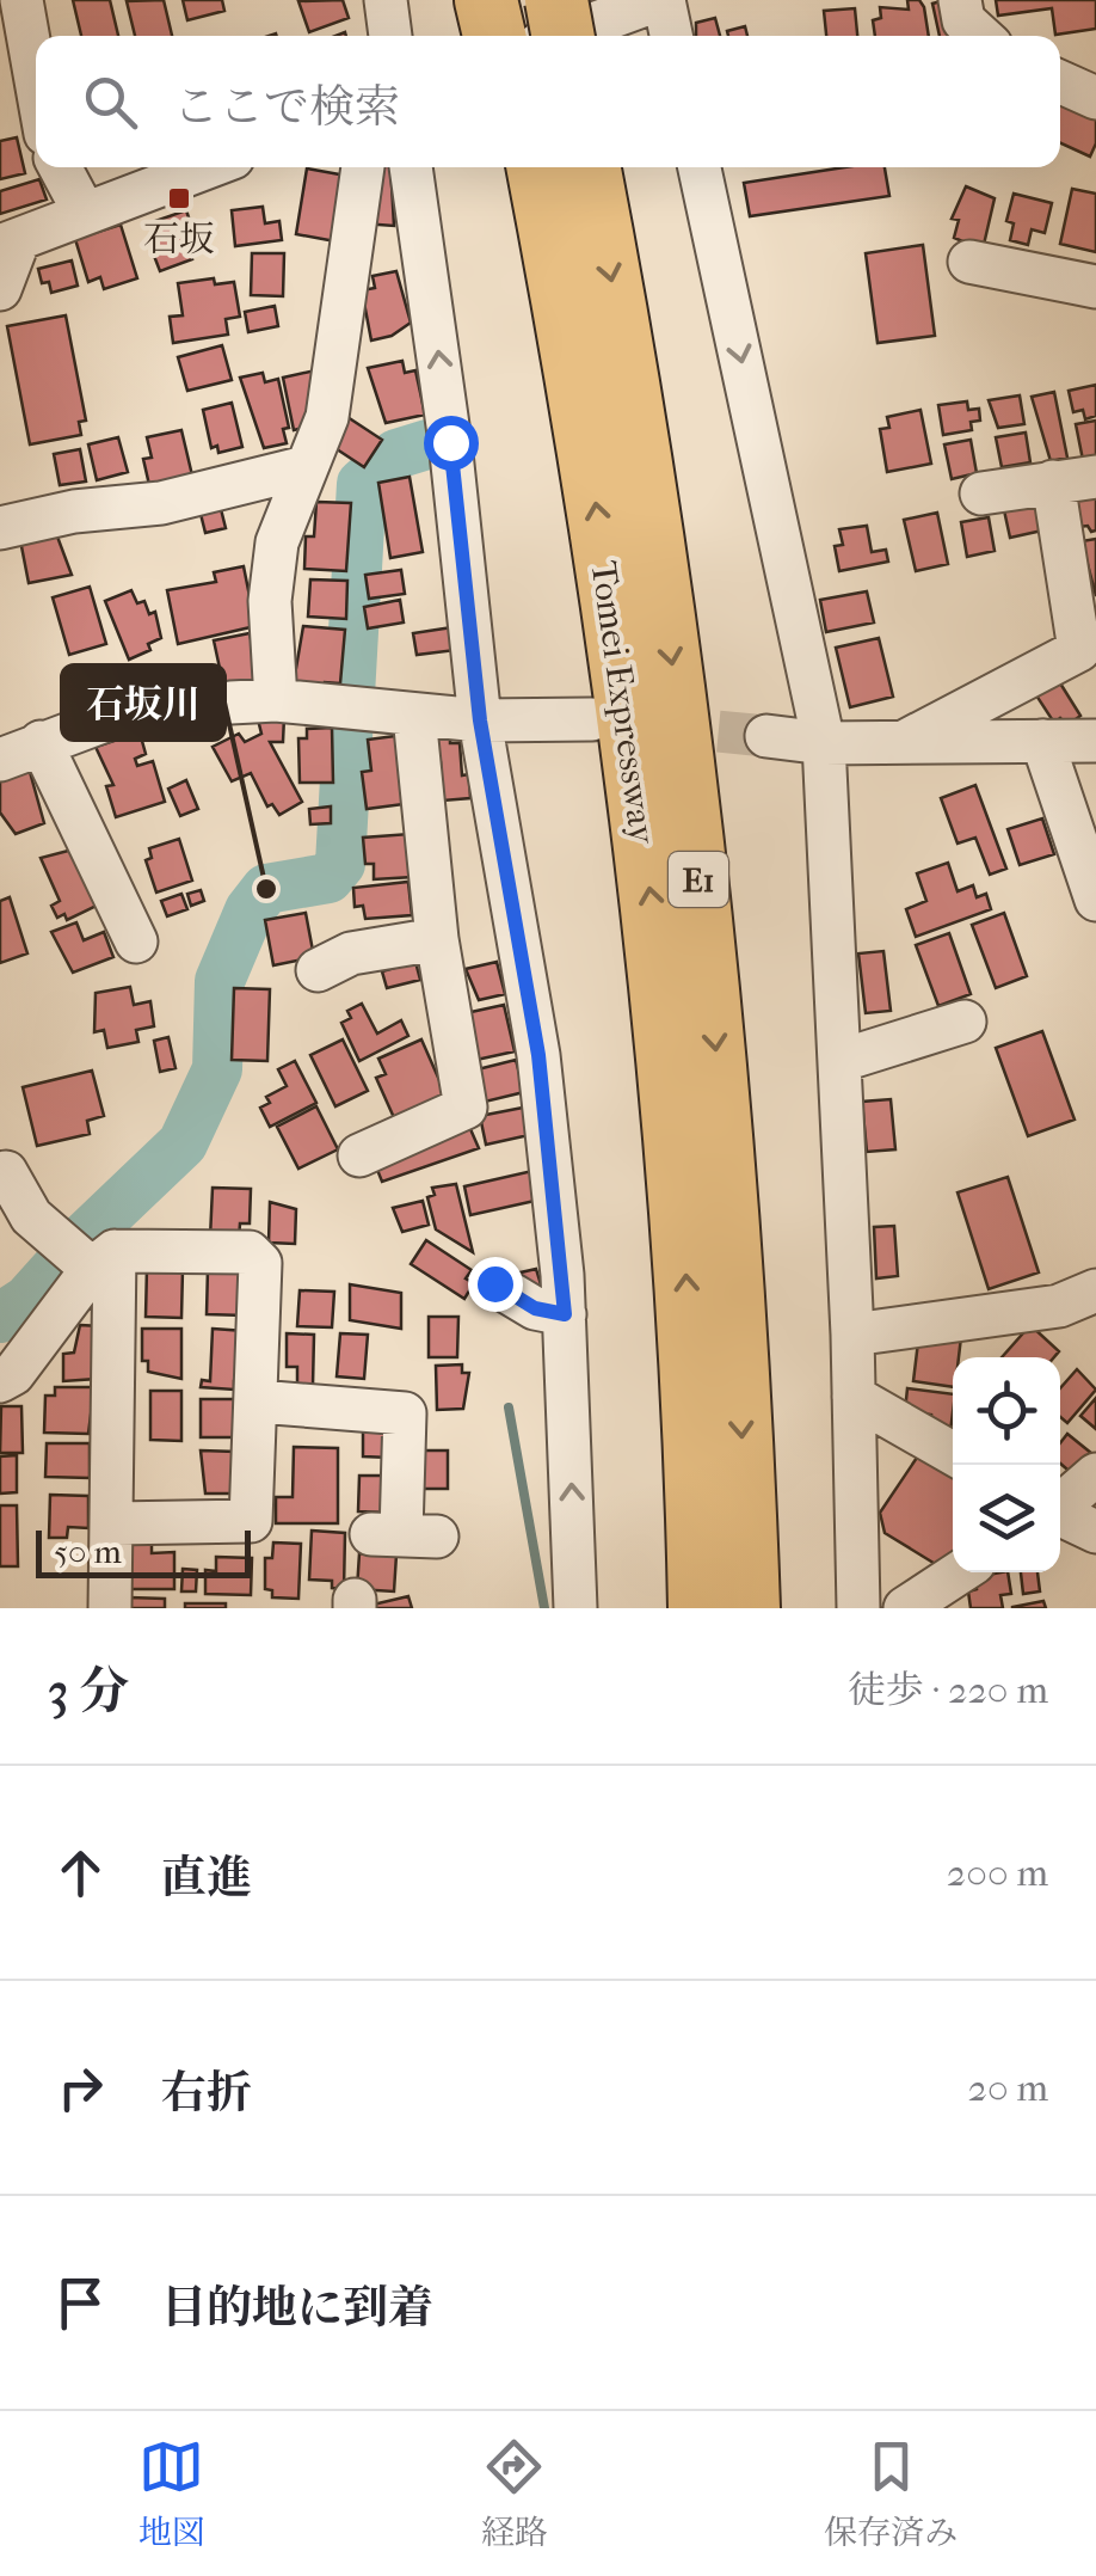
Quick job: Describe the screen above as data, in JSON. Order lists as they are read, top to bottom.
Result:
{
  "streets": {
    "highway": ["Tomei Expressway", "E1"]
  },
  "places": {
    "transit": ["石坂"],
    "other": ["石坂川"]
  },
  "scale_bar": "50 m",
  "page": {
    "search": "ここで検索",
    "scale": "50 m",
    "heading": ["3 分", "徒歩 · 220 m"],
    "list": [
      ["直進", "200 m"],
      ["右折", "20 m"],
      "目的地に到着"
    ],
    "nav": ["地図", "経路", "保存済み"]
  }
}
